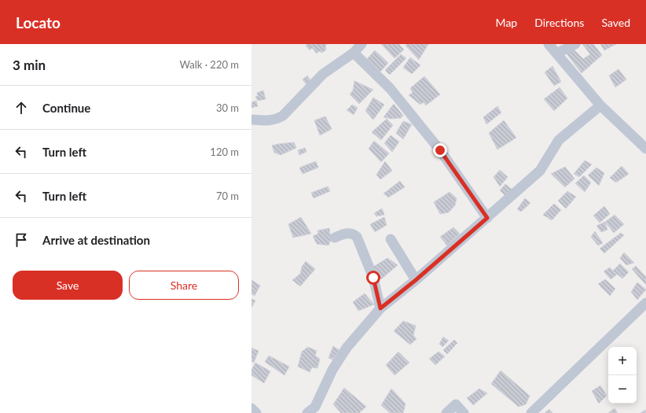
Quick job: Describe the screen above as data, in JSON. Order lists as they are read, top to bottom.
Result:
{
  "page": {
    "header": "Locato",
    "nav": ["Map", "Directions", "Saved"],
    "heading": ["3 min", "Walk · 220 m"],
    "list": [
      ["Continue", "30 m"],
      ["Turn left", "120 m"],
      ["Turn left", "70 m"],
      "Arrive at destination"
    ],
    "buttons": ["Save", "Share"],
    "map_buttons": ["+", "−"]
  }
}
